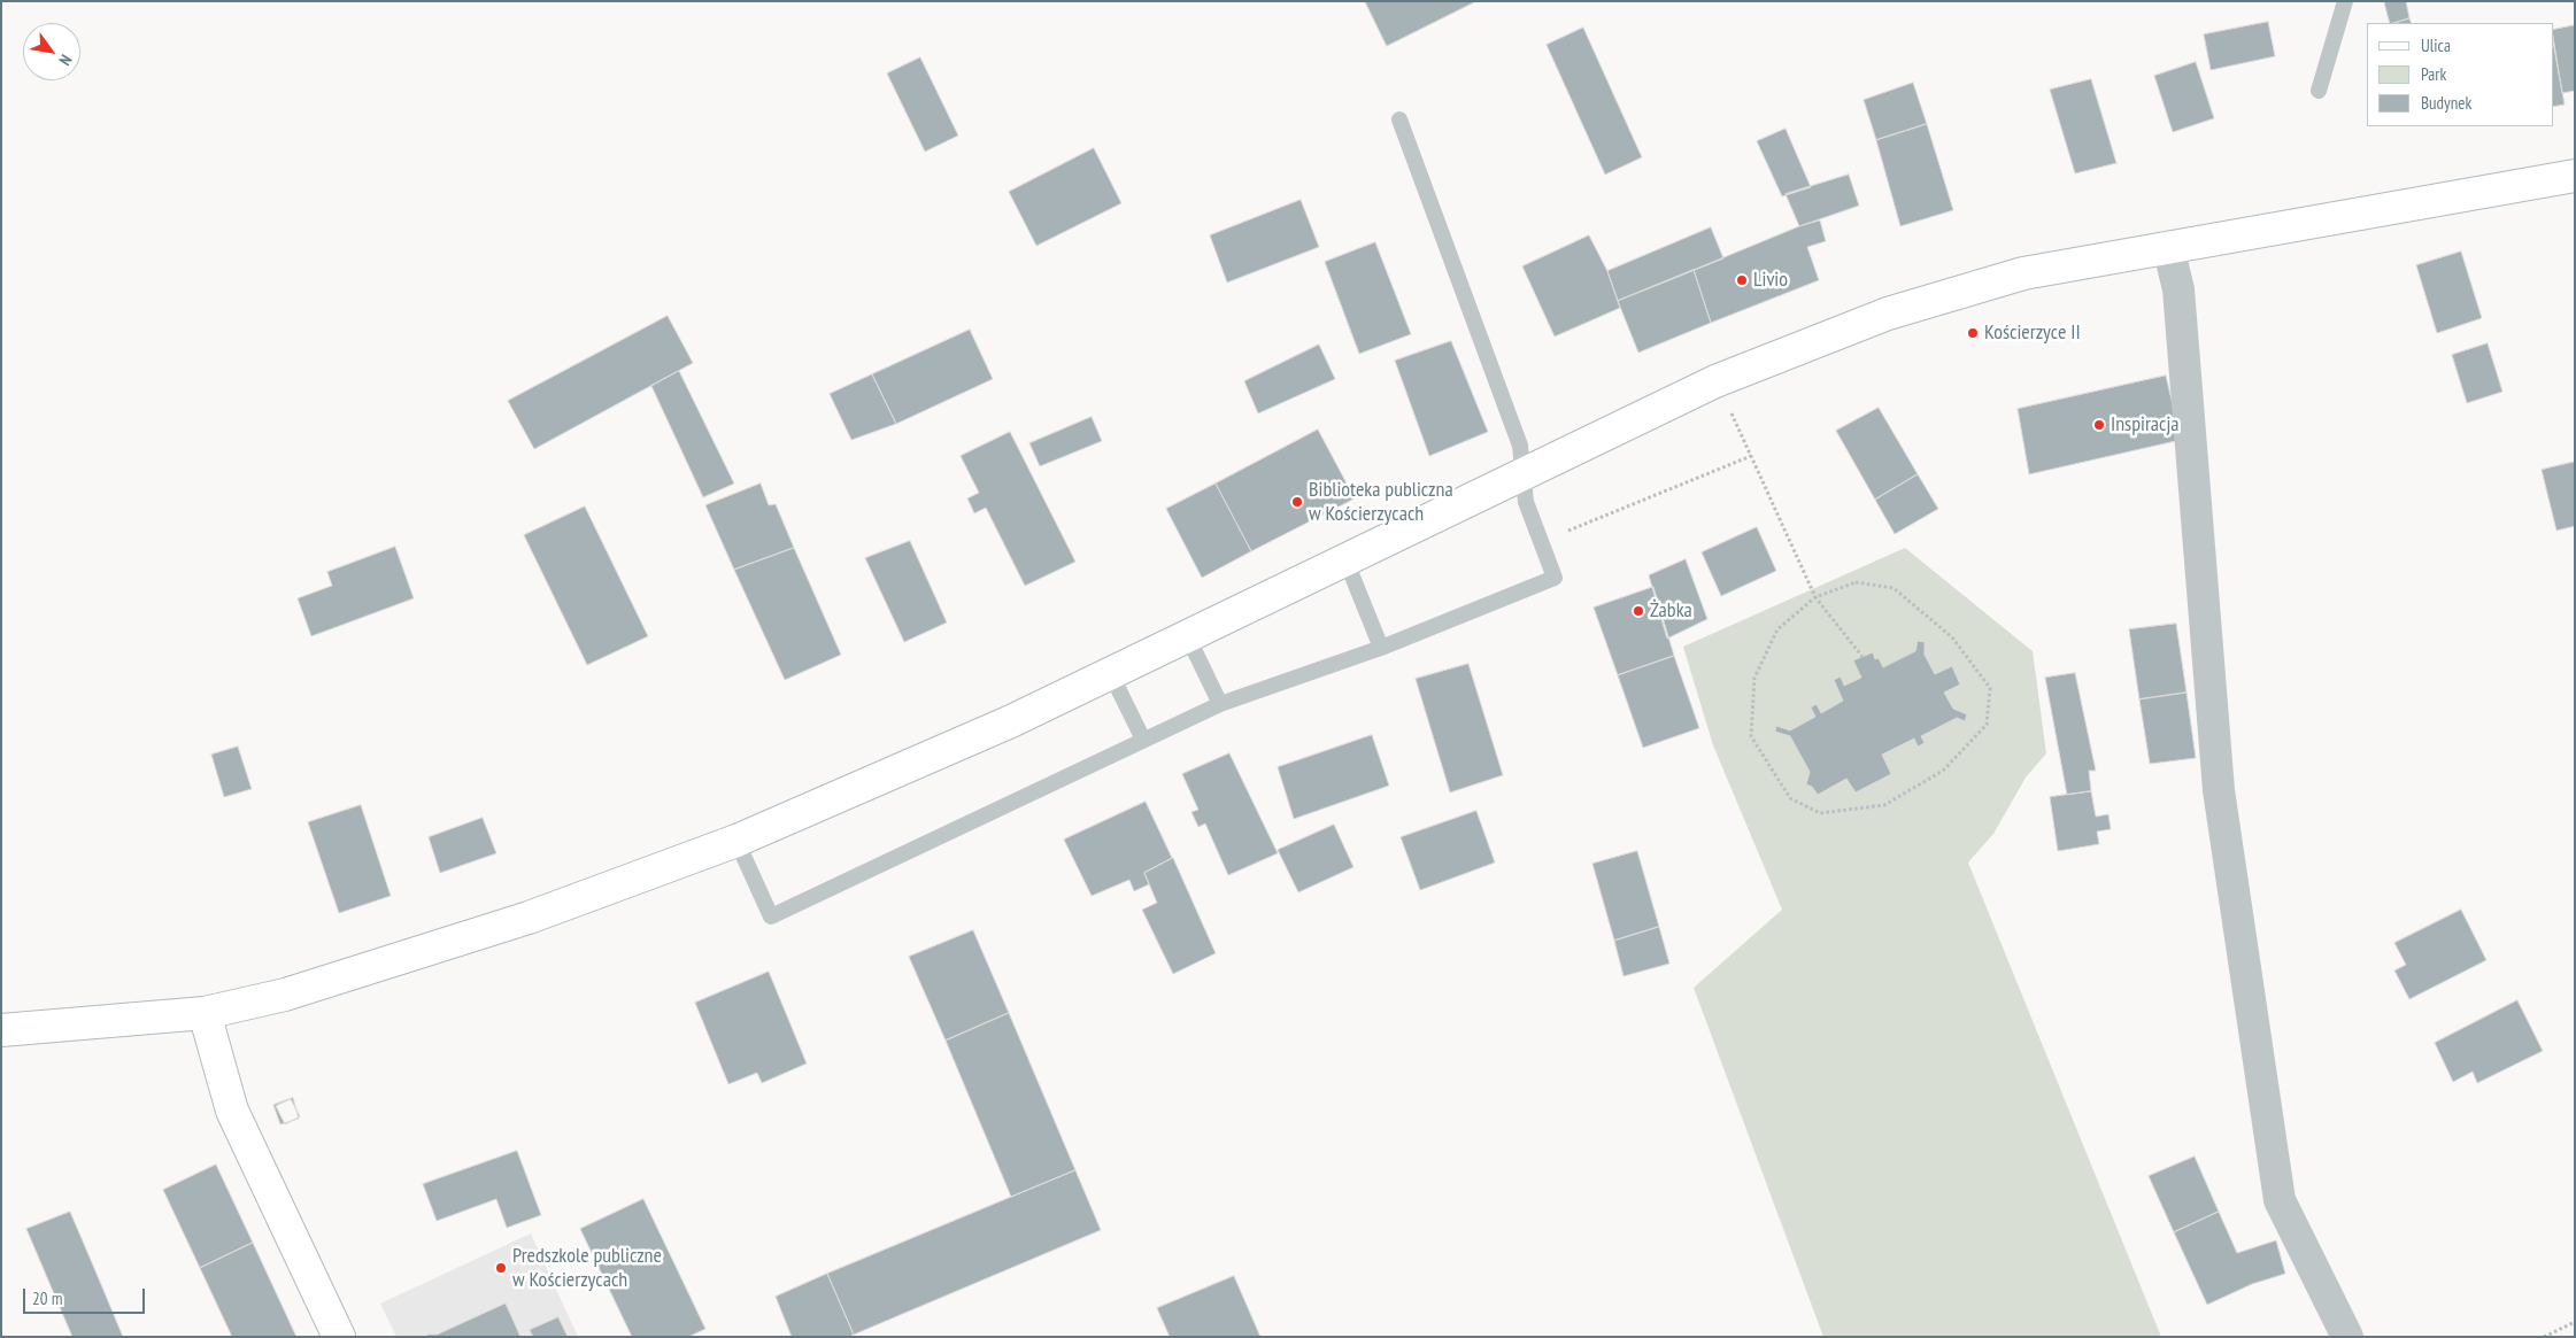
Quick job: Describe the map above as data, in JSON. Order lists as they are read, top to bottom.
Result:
{
  "places": [
    "Livio",
    "Kościerzyce II",
    "Inspiracja",
    "Biblioteka publiczna w Kościerzycach",
    "Żabka",
    "Predszkole publiczne w Kościerzycach"
  ],
  "legend": ["Ulica", "Park", "Budynek"],
  "scale_bar": "20 m",
  "north": "bottom right"
}
